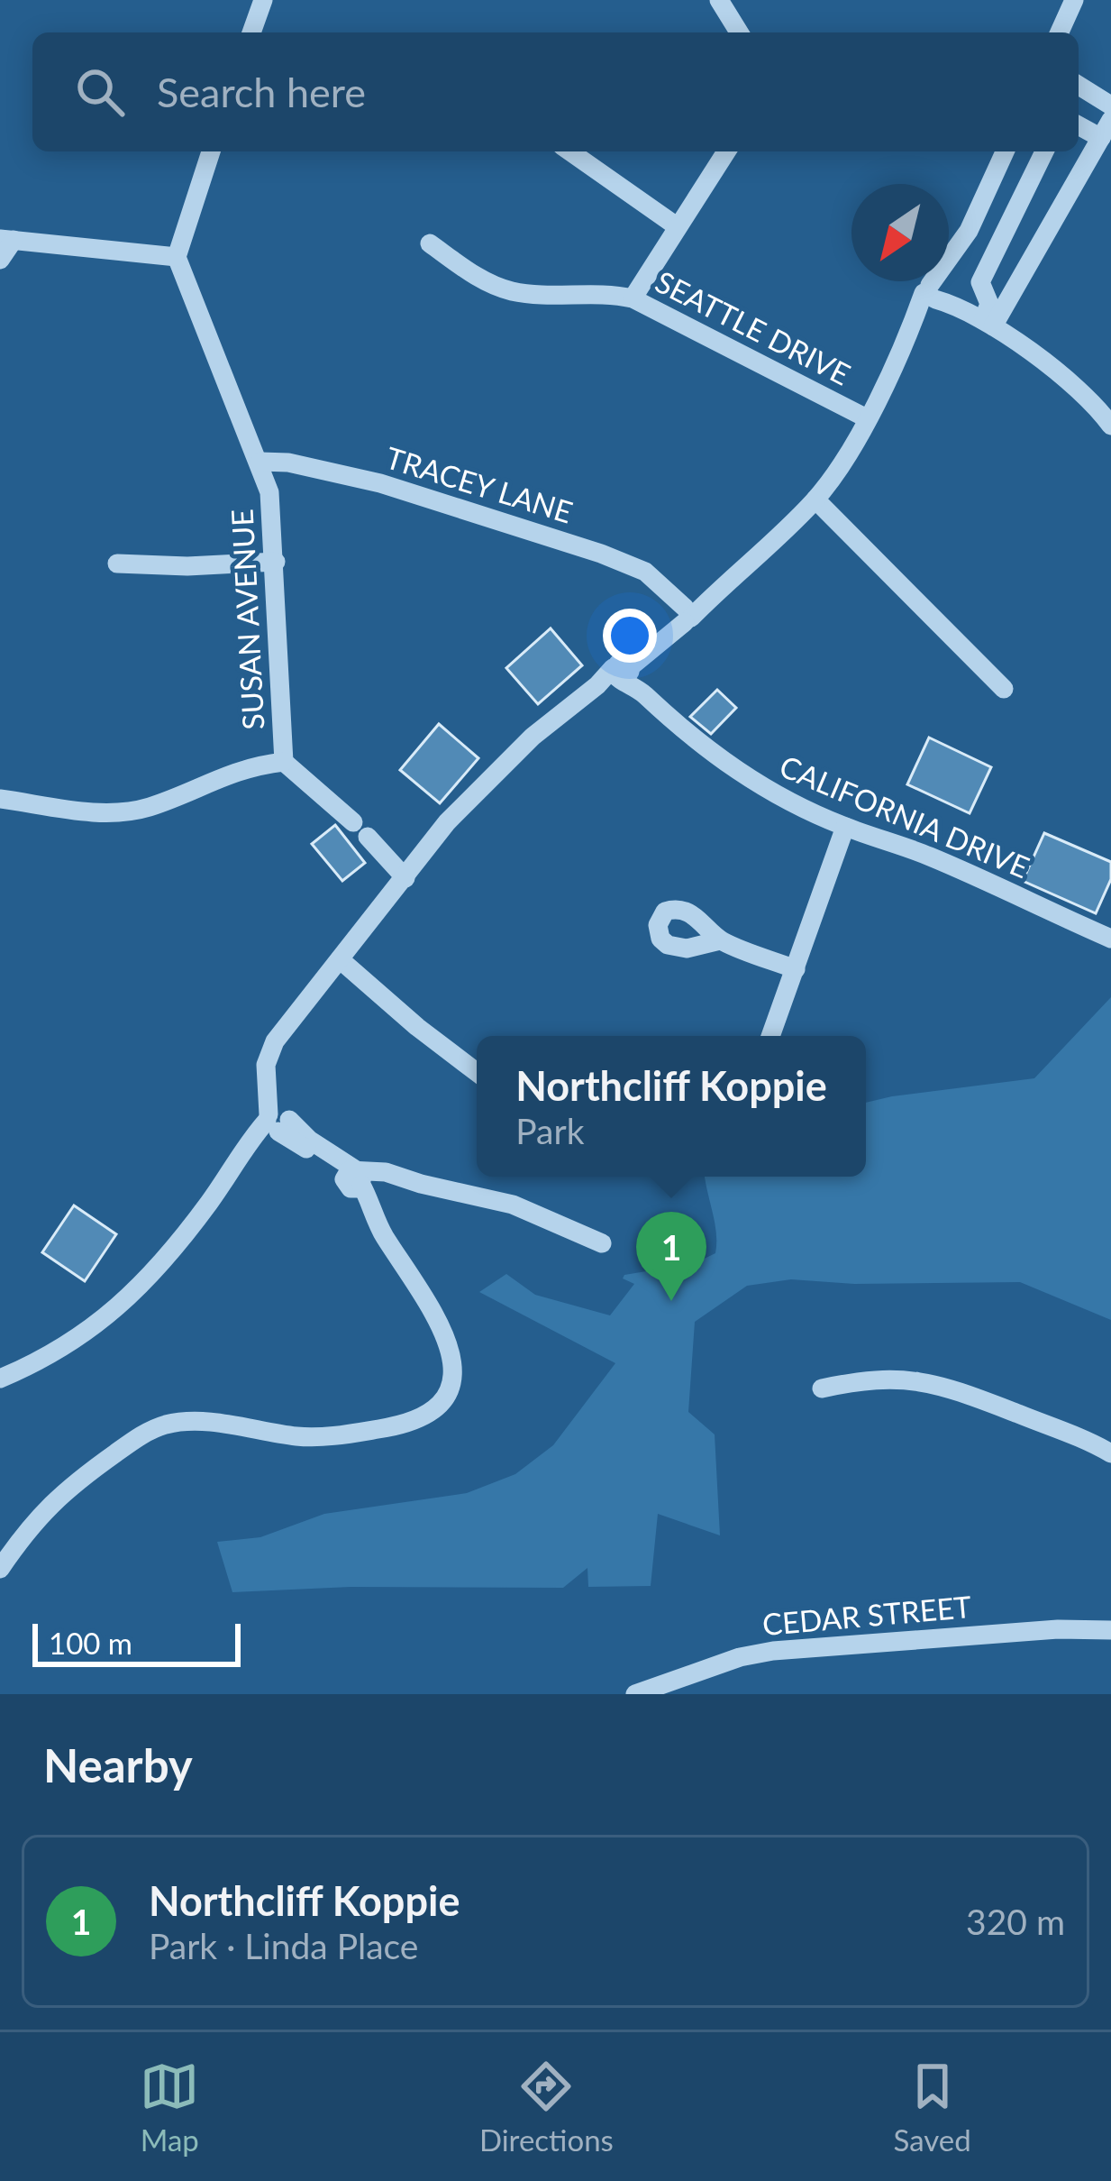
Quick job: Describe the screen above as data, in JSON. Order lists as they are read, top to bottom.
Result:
{
  "streets": {
    "street": [
      "SEATTLE DRIVE",
      "TRACEY LANE",
      "SUSAN AVENUE",
      "CALIFORNIA DRIVE",
      "CEDAR STREET"
    ]
  },
  "crossings": [
    ["TRACEY LANE", "SUSAN AVENUE"]
  ],
  "scale_bar": "100 m",
  "north": "bottom left",
  "page": {
    "search": "Search here",
    "popup": ["Northcliff Koppie", "Park"],
    "pins": "1",
    "scale": "100 m",
    "heading": "Nearby",
    "list": [
      {
        "mark": "1",
        "name": "Northcliff Koppie",
        "note": "Park · Linda Place",
        "value": "320 m"
      }
    ],
    "nav": ["Map", "Directions", "Saved"]
  }
}
